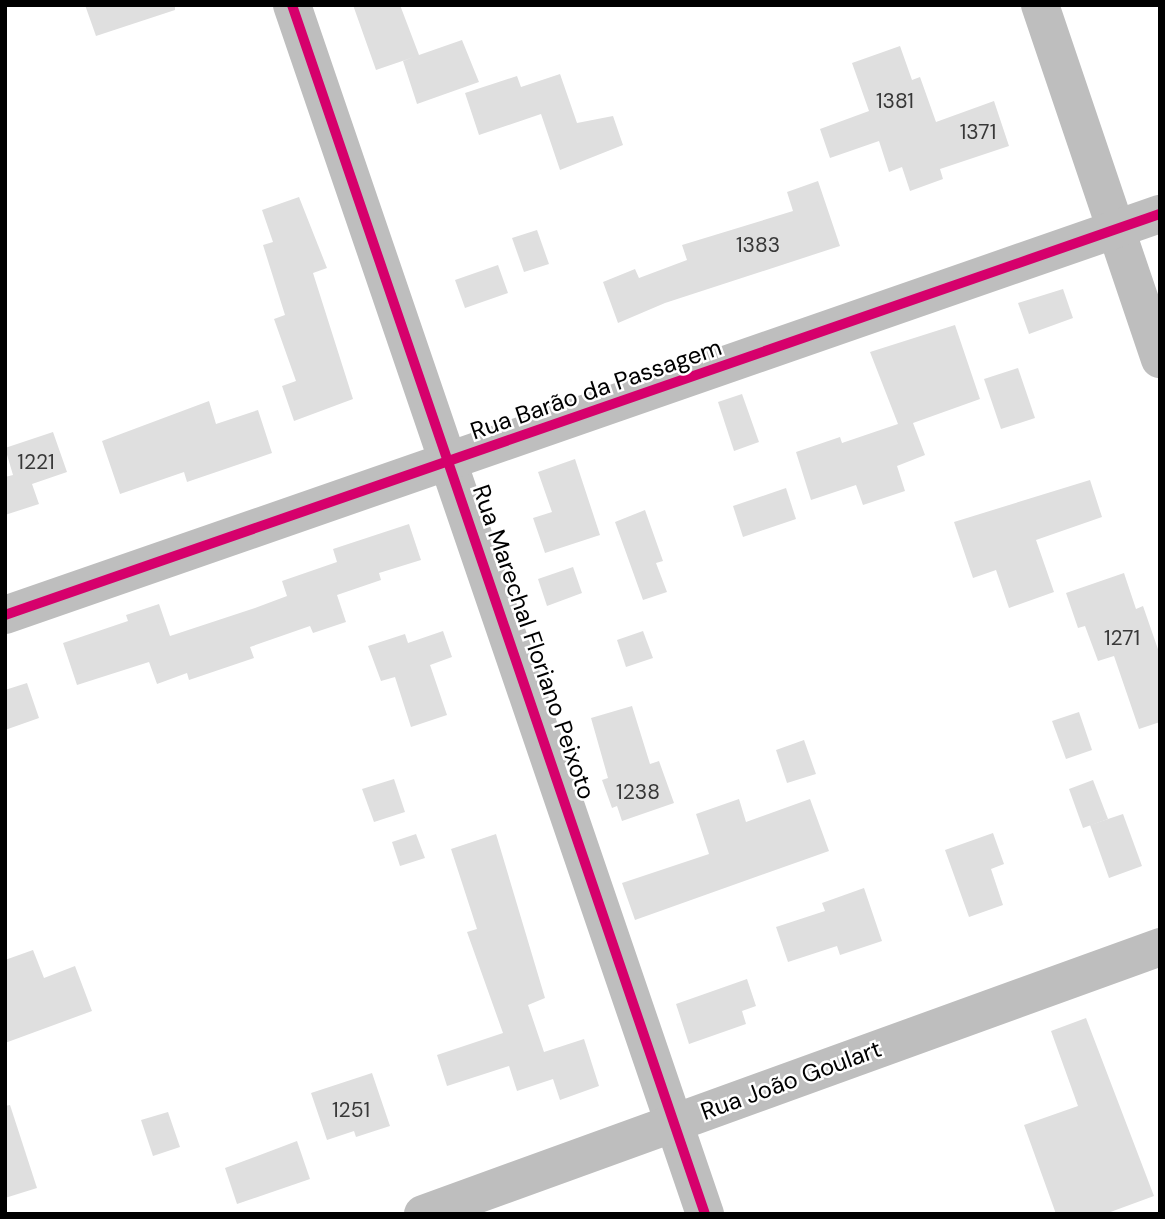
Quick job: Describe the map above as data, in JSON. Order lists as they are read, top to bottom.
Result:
{
  "streets": {
    "street": ["Rua Barão da Passagem", "Rua Marechal Floriano Peixoto", "Rua João Goulart"]
  },
  "crossings": [
    ["Rua Barão da Passagem", "Rua Marechal Floriano Peixoto"],
    ["Rua Marechal Floriano Peixoto", "Rua João Goulart"]
  ],
  "house_numbers": [
    "1381",
    "1371",
    "1383",
    "1221",
    "1271",
    "1238",
    "1251"
  ]
}
